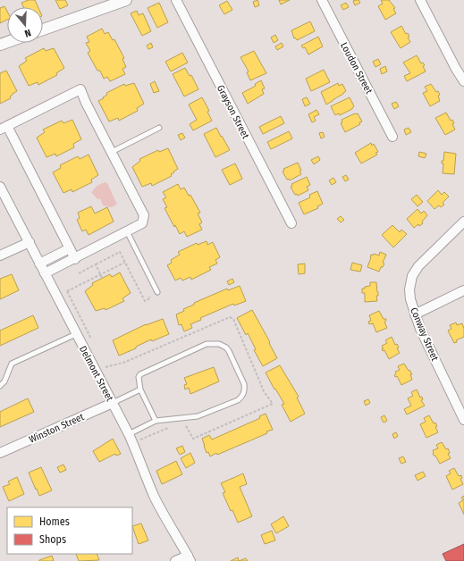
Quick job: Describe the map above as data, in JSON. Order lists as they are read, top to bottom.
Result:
{
  "streets": {
    "street": [
      "Loudon Street",
      "Grayson Street",
      "Conway Street",
      "Delmont Street",
      "Winston Street"
    ]
  },
  "crossings": [
    ["Delmont Street", "Winston Street"]
  ],
  "legend": ["Homes", "Shops"],
  "north": "bottom"
}
